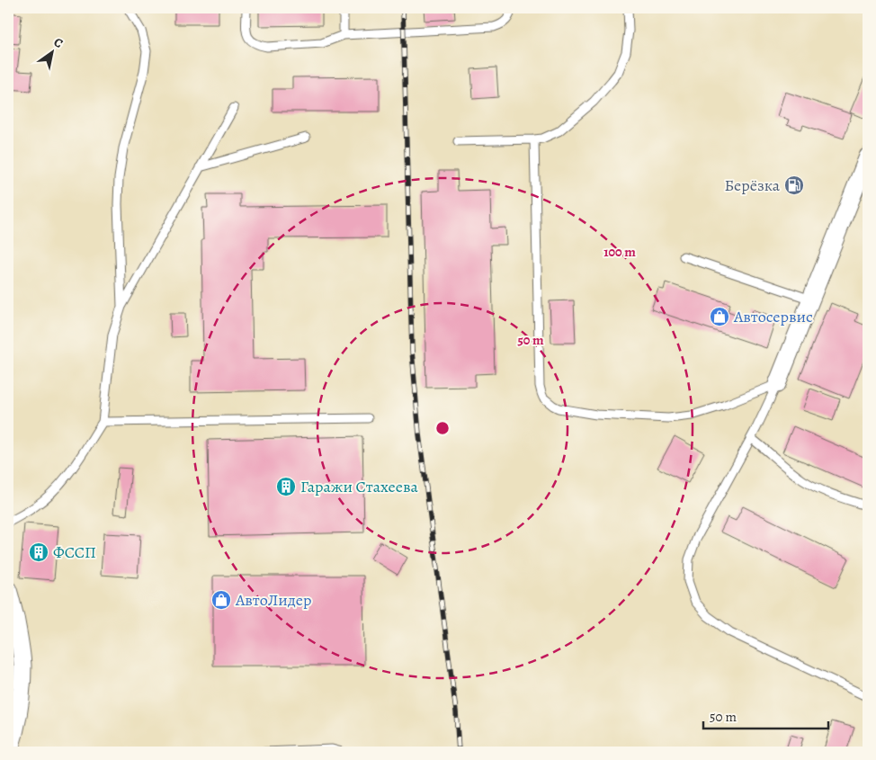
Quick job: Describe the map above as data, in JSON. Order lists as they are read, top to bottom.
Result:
{
  "places": {
    "fuel station": ["Берёзка"],
    "shop": ["Автосервис", "АвтоЛидер"],
    "building": ["Гаражи Стахеева", "ФССП"]
  },
  "scale_bar": "50 m",
  "north": "top right",
  "rings": ["100 m", "50 m"]
}
